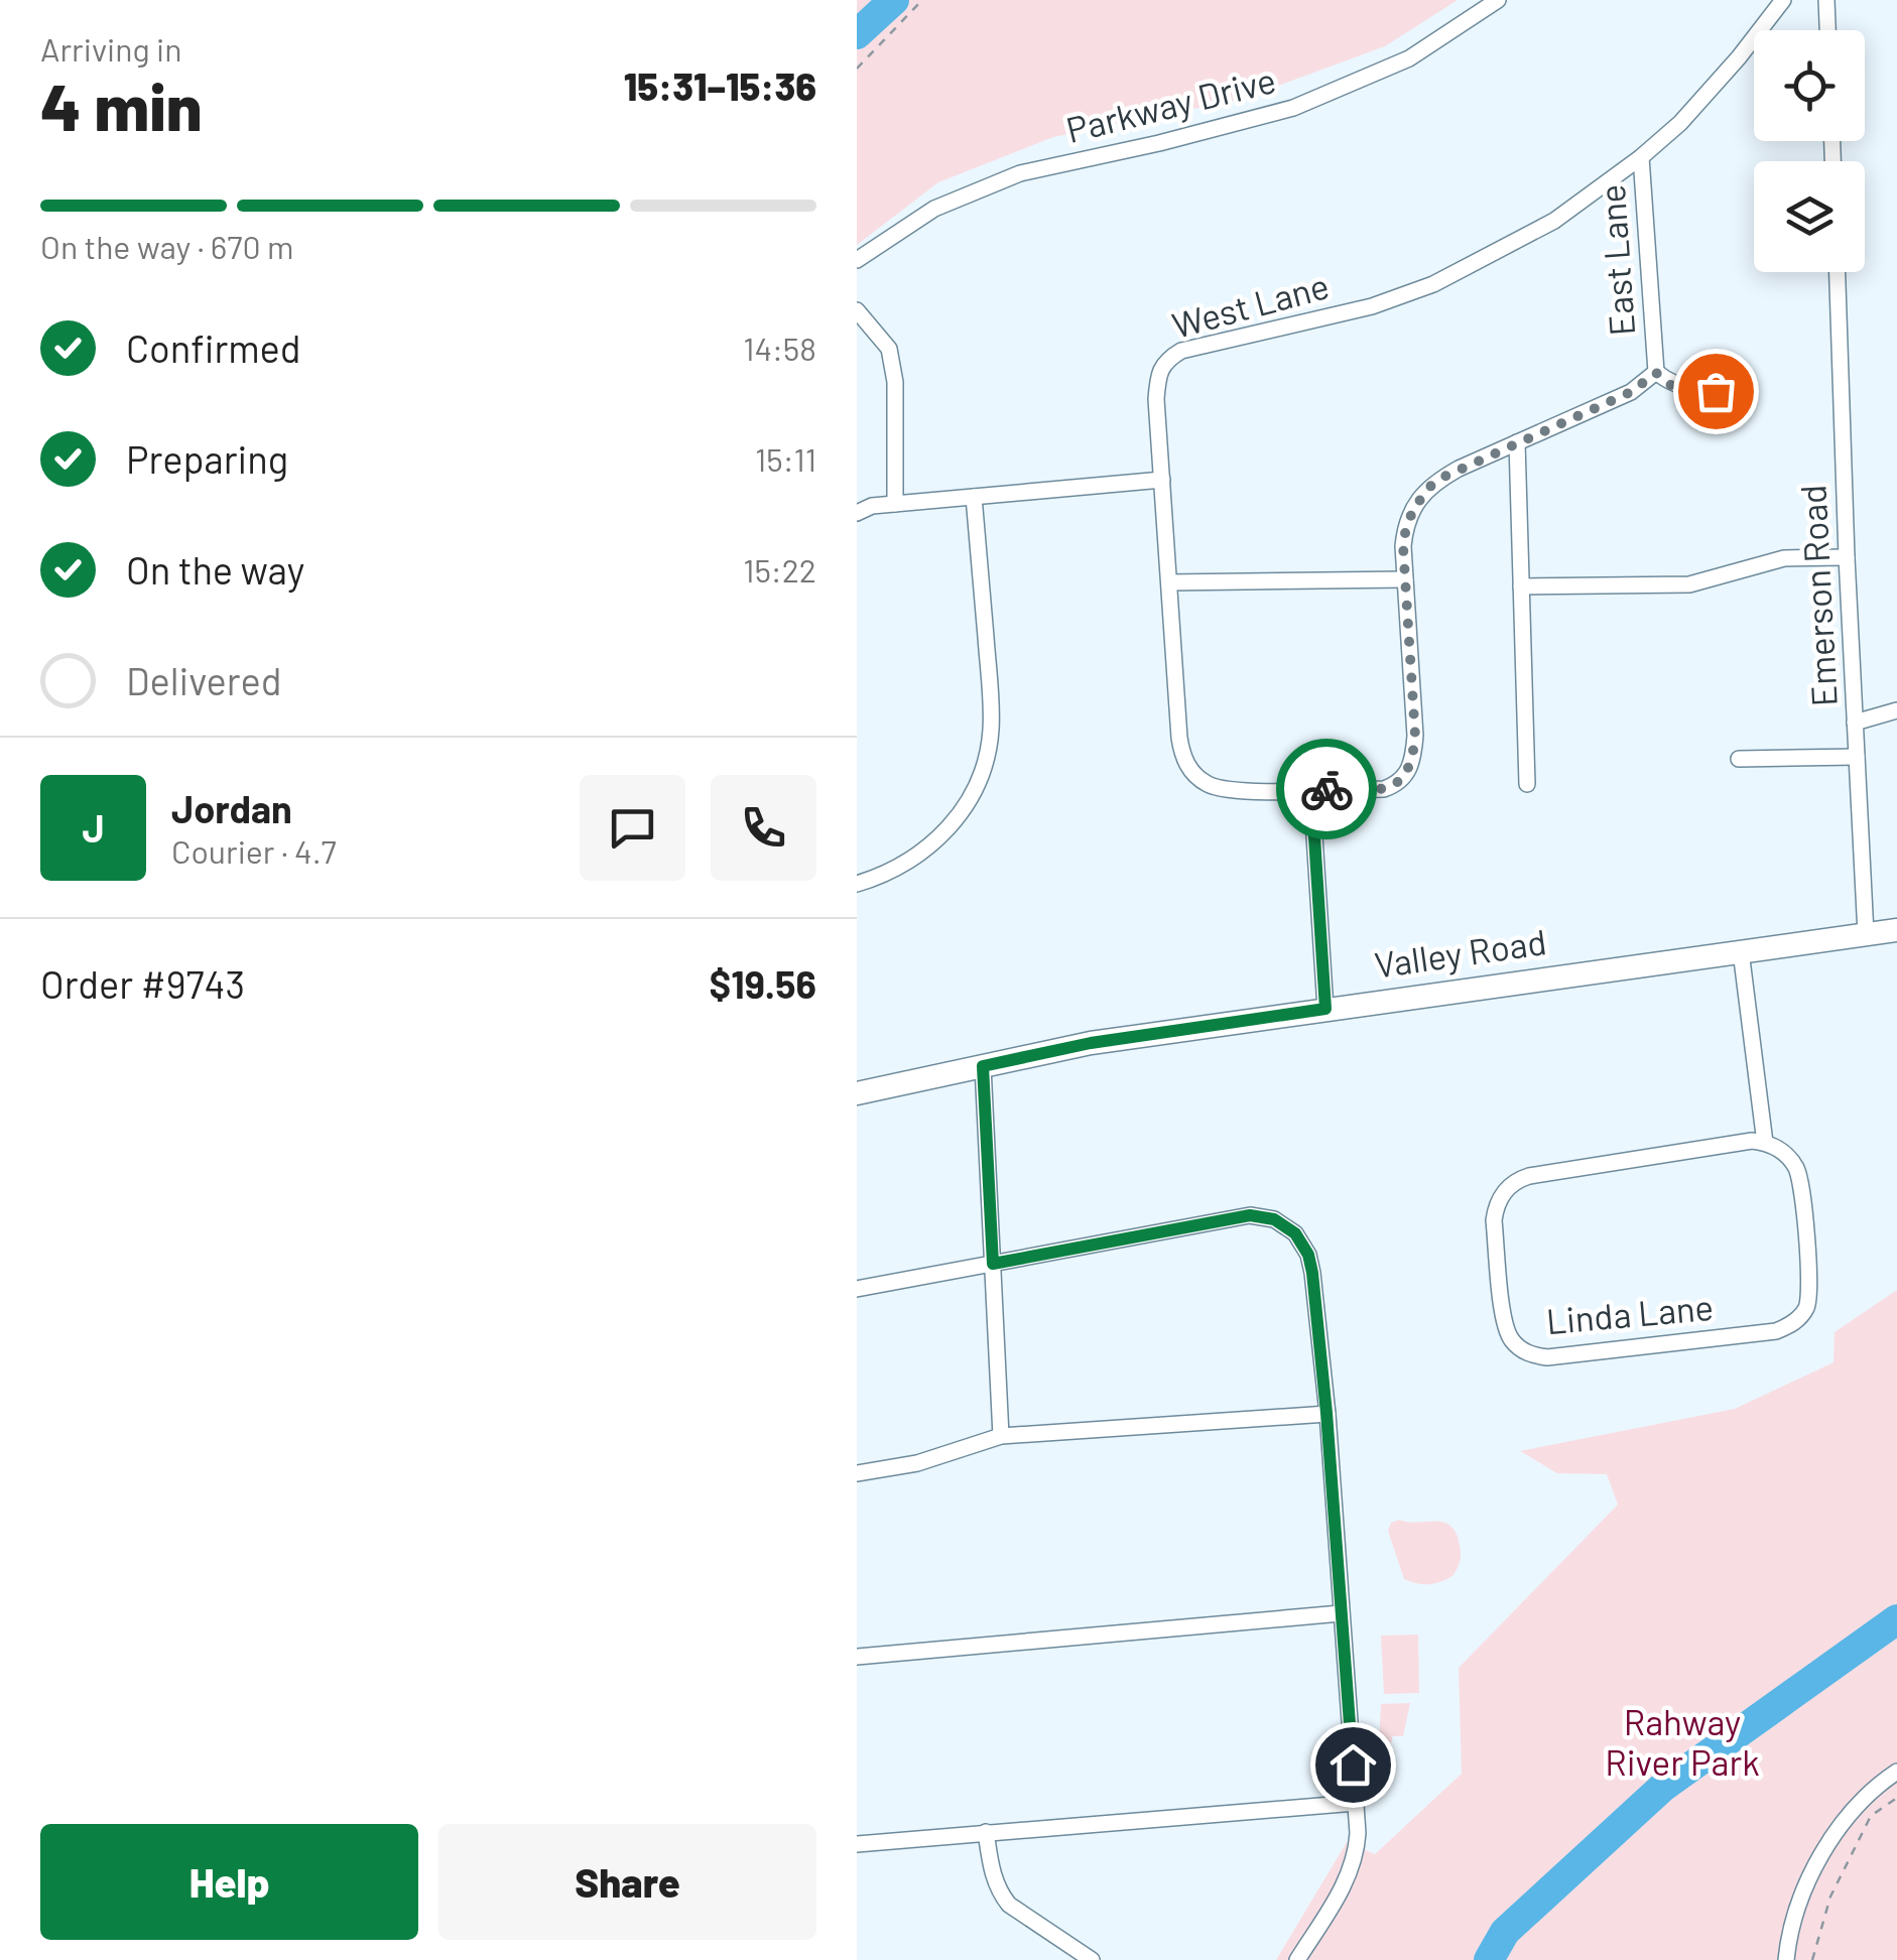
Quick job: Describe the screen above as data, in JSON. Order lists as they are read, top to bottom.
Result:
{
  "streets": {
    "street": [
      "Parkway Drive",
      "East Lane",
      "West Lane",
      "Emerson Road",
      "Valley Road",
      "Linda Lane"
    ]
  },
  "crossings": [
    ["East Lane", "West Lane"],
    ["Emerson Road", "Valley Road"]
  ],
  "parks": ["Rahway River Park"],
  "page": {
    "heading": ["4 min", "Arriving in", "15:31–15:36"],
    "panel": [
      "Jordan",
      "Courier · 4.7",
      "Order #9743",
      "$19.56"
    ],
    "bar": "On the way · 670 m",
    "list": [
      ["Confirmed", "14:58"],
      ["Preparing", "15:11"],
      ["On the way", "15:22"],
      "Delivered"
    ],
    "round": "J",
    "buttons": ["Help", "Share"]
  }
}
